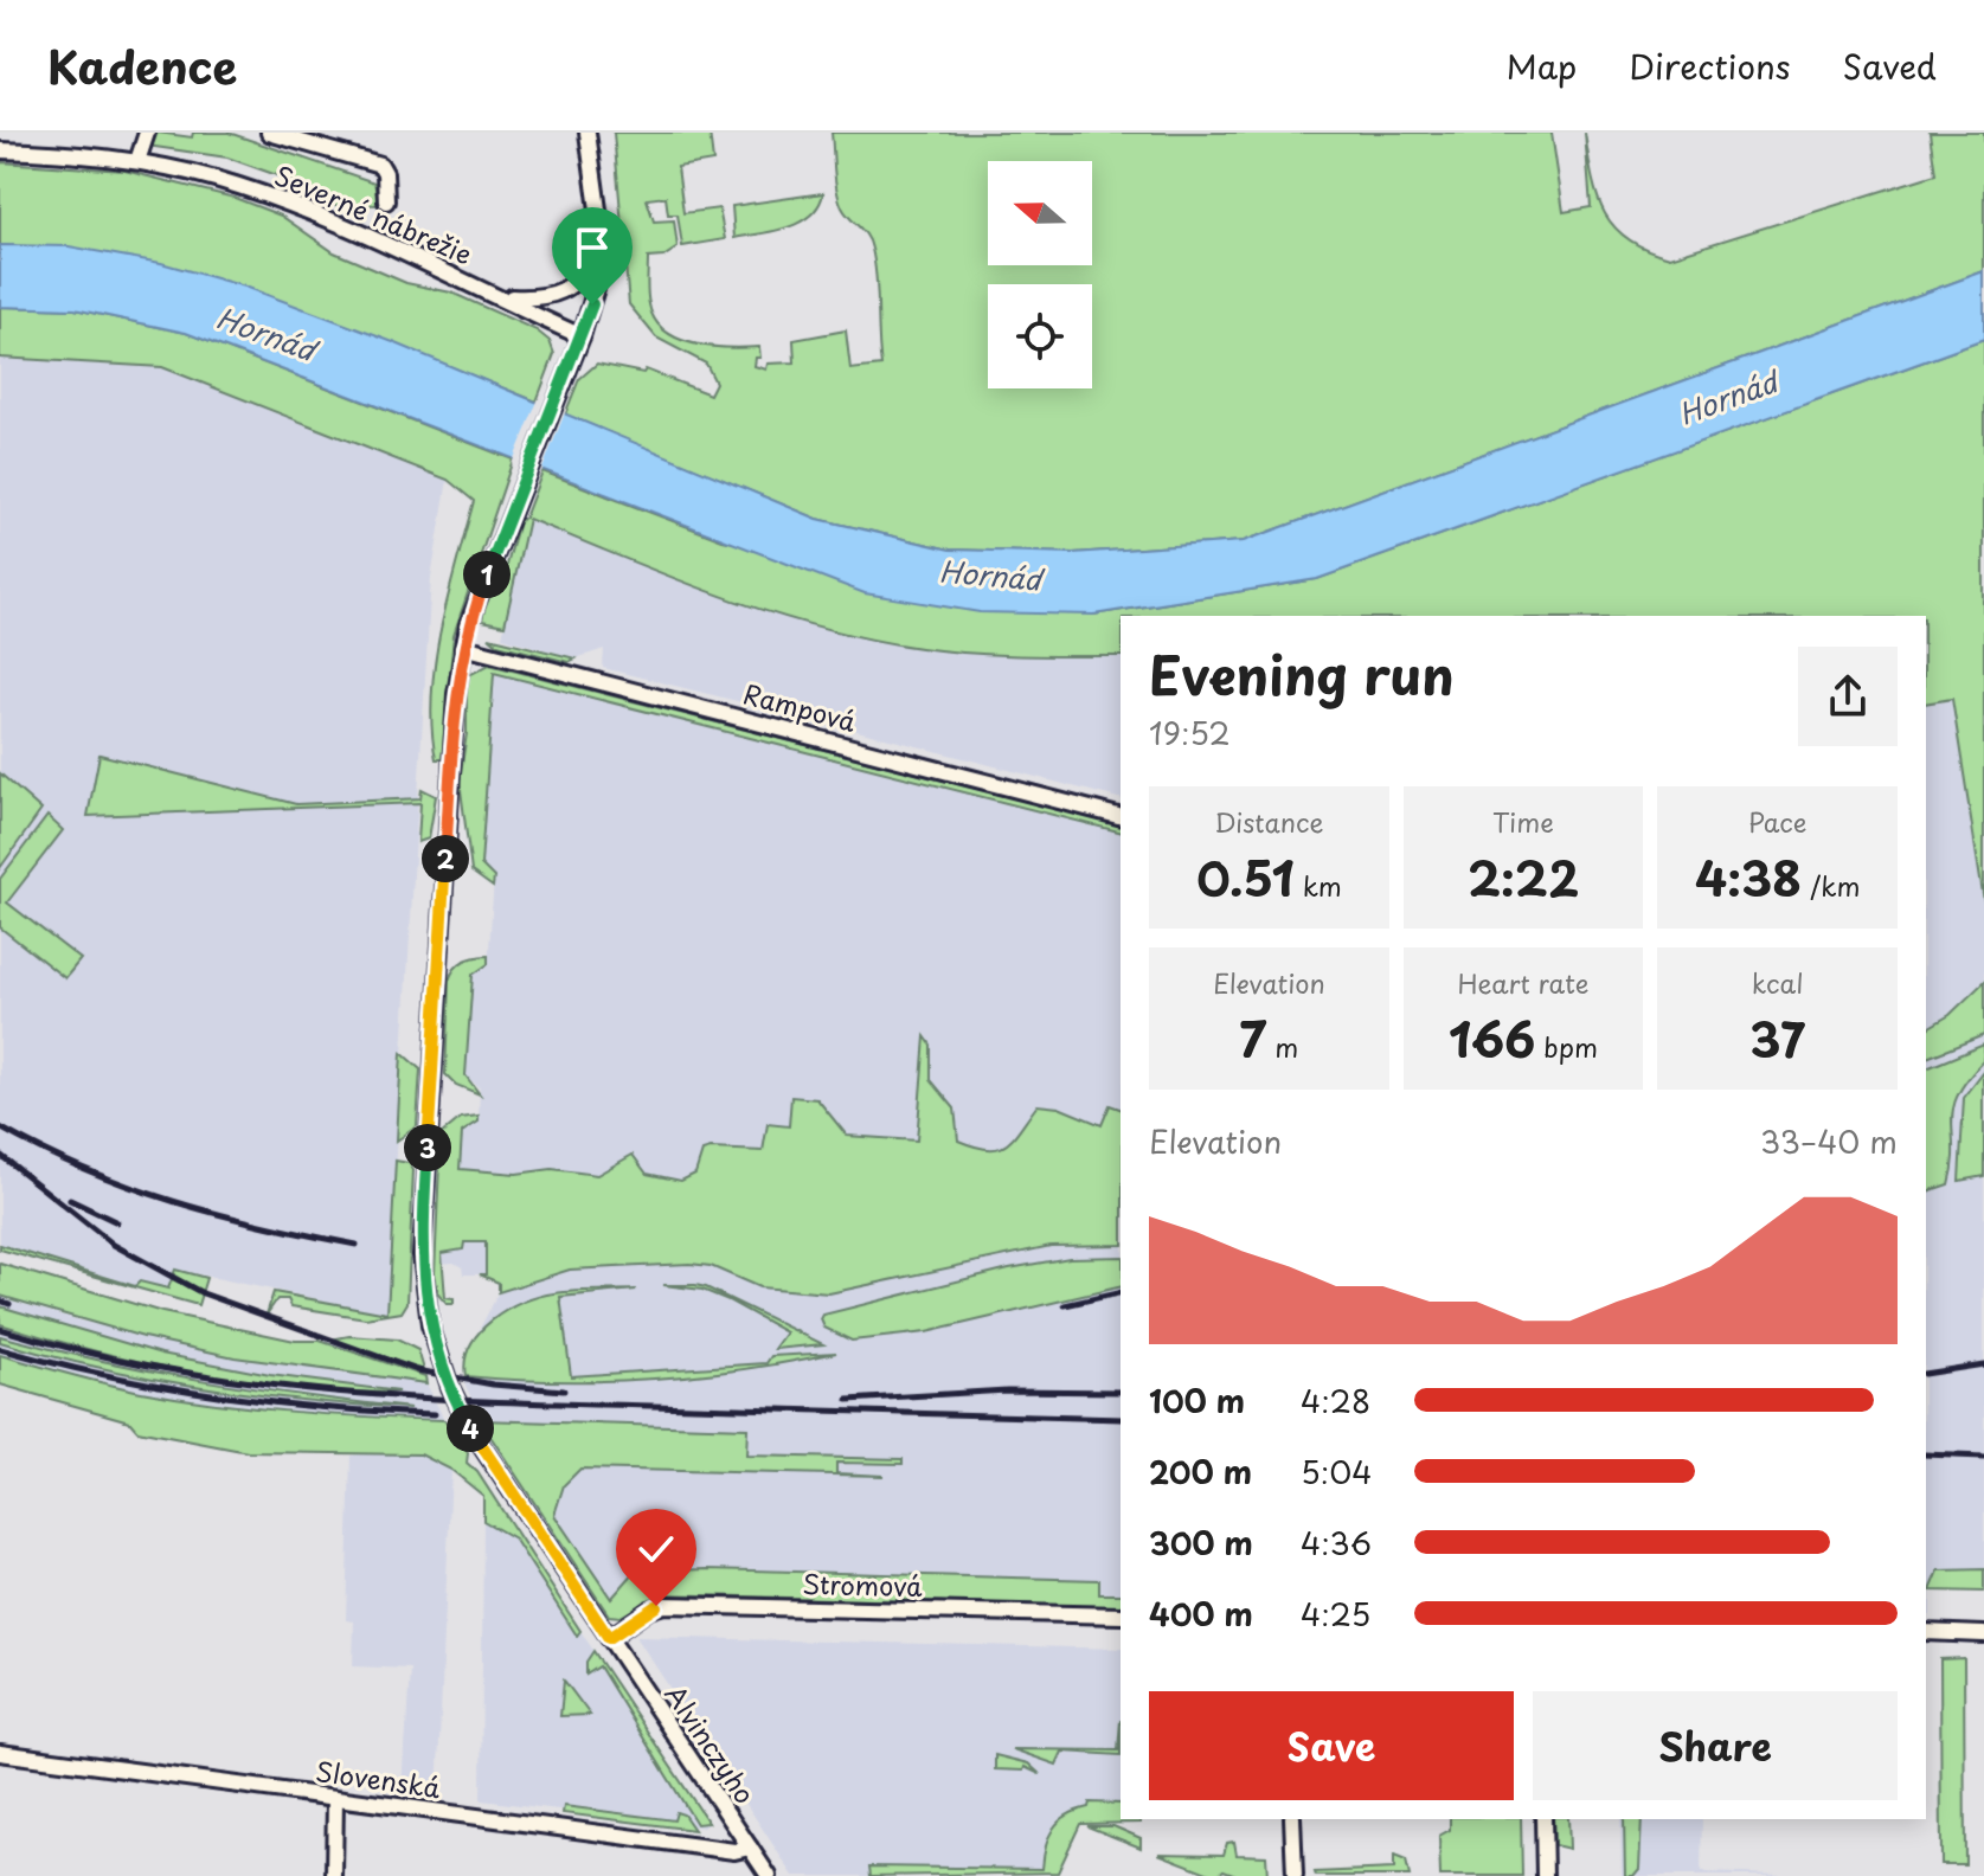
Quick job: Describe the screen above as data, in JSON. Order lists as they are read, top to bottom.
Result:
{
  "streets": {
    "street": [
      "Severné nábrežie",
      "Rampová",
      "Stromová",
      "Alvinczyho",
      "Slovenská"
    ]
  },
  "crossings": [
    ["Rampová", "Alvinczyho"],
    ["Stromová", "Alvinczyho"],
    ["Alvinczyho", "Slovenská"]
  ],
  "water": ["Hornád"],
  "north": "left",
  "page": {
    "header": "Kadence",
    "nav": ["Map", "Directions", "Saved"],
    "pins": [
      "1",
      "2",
      "3",
      "4"
    ],
    "heading": ["Evening run", "19:52"],
    "stats": [
      ["Distance", "0.51 km"],
      ["Time", "2:22"],
      ["Pace", "4:38 /km"],
      ["Elevation", "7 m"],
      ["Heart rate", "166 bpm"],
      ["kcal", "37"]
    ],
    "chart": ["Elevation", "33–40 m"],
    "list": [
      {
        "name": "100 m",
        "note": "4:28"
      },
      {
        "name": "200 m",
        "note": "5:04"
      },
      {
        "name": "300 m",
        "note": "4:36"
      },
      {
        "name": "400 m",
        "note": "4:25"
      }
    ],
    "buttons": ["Save", "Share"]
  }
}
